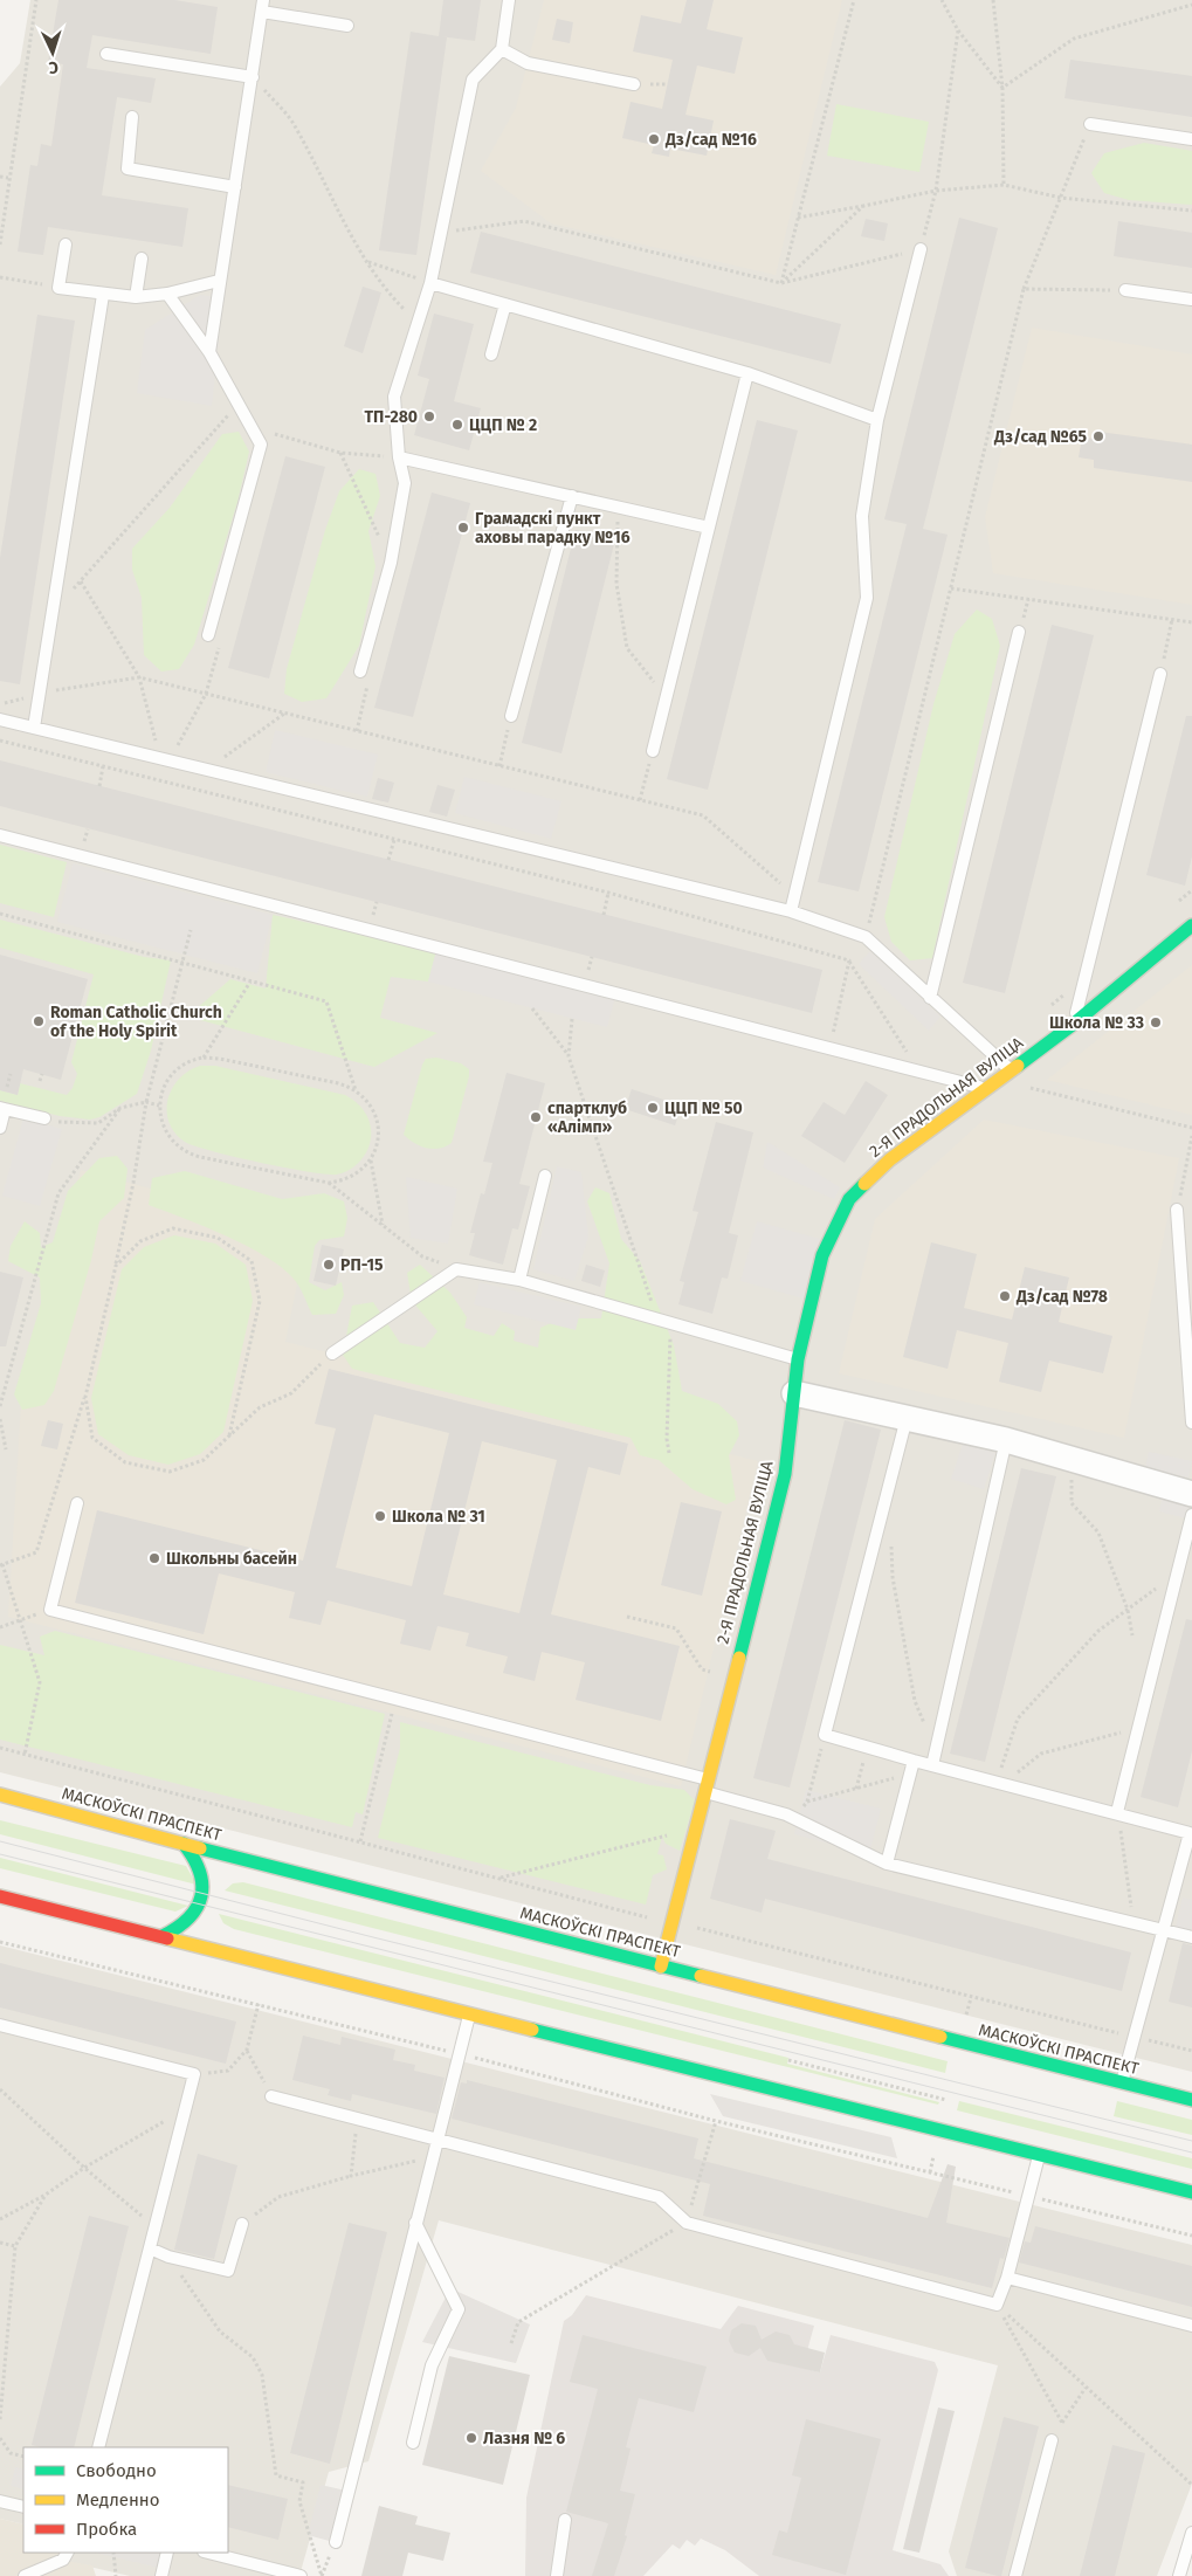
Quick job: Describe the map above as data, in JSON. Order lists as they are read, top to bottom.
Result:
{
  "streets": {
    "main road": ["2-Я ПРАДОЛЬНАЯ ВУЛІЦА", "МАСКОЎСКІ ПРАСПЕКТ"]
  },
  "crossings": [
    ["2-Я ПРАДОЛЬНАЯ ВУЛІЦА", "МАСКОЎСКІ ПРАСПЕКТ"]
  ],
  "places": [
    "Дз/сад №16",
    "ТП-280",
    "ЦЦП № 2",
    "Дз/сад №65",
    "Грамадскі пункт аховы парадку №16",
    "Roman Catholic Church of the Holy Spirit",
    "Школа № 33",
    "ЦЦП № 50",
    "спартклуб «Алімп»",
    "РП-15",
    "Дз/сад №78",
    "Школа № 31",
    "Школьны басейн",
    "Лазня № 6"
  ],
  "legend": ["Свободно", "Медленно", "Пробка"],
  "north": "bottom"
}
